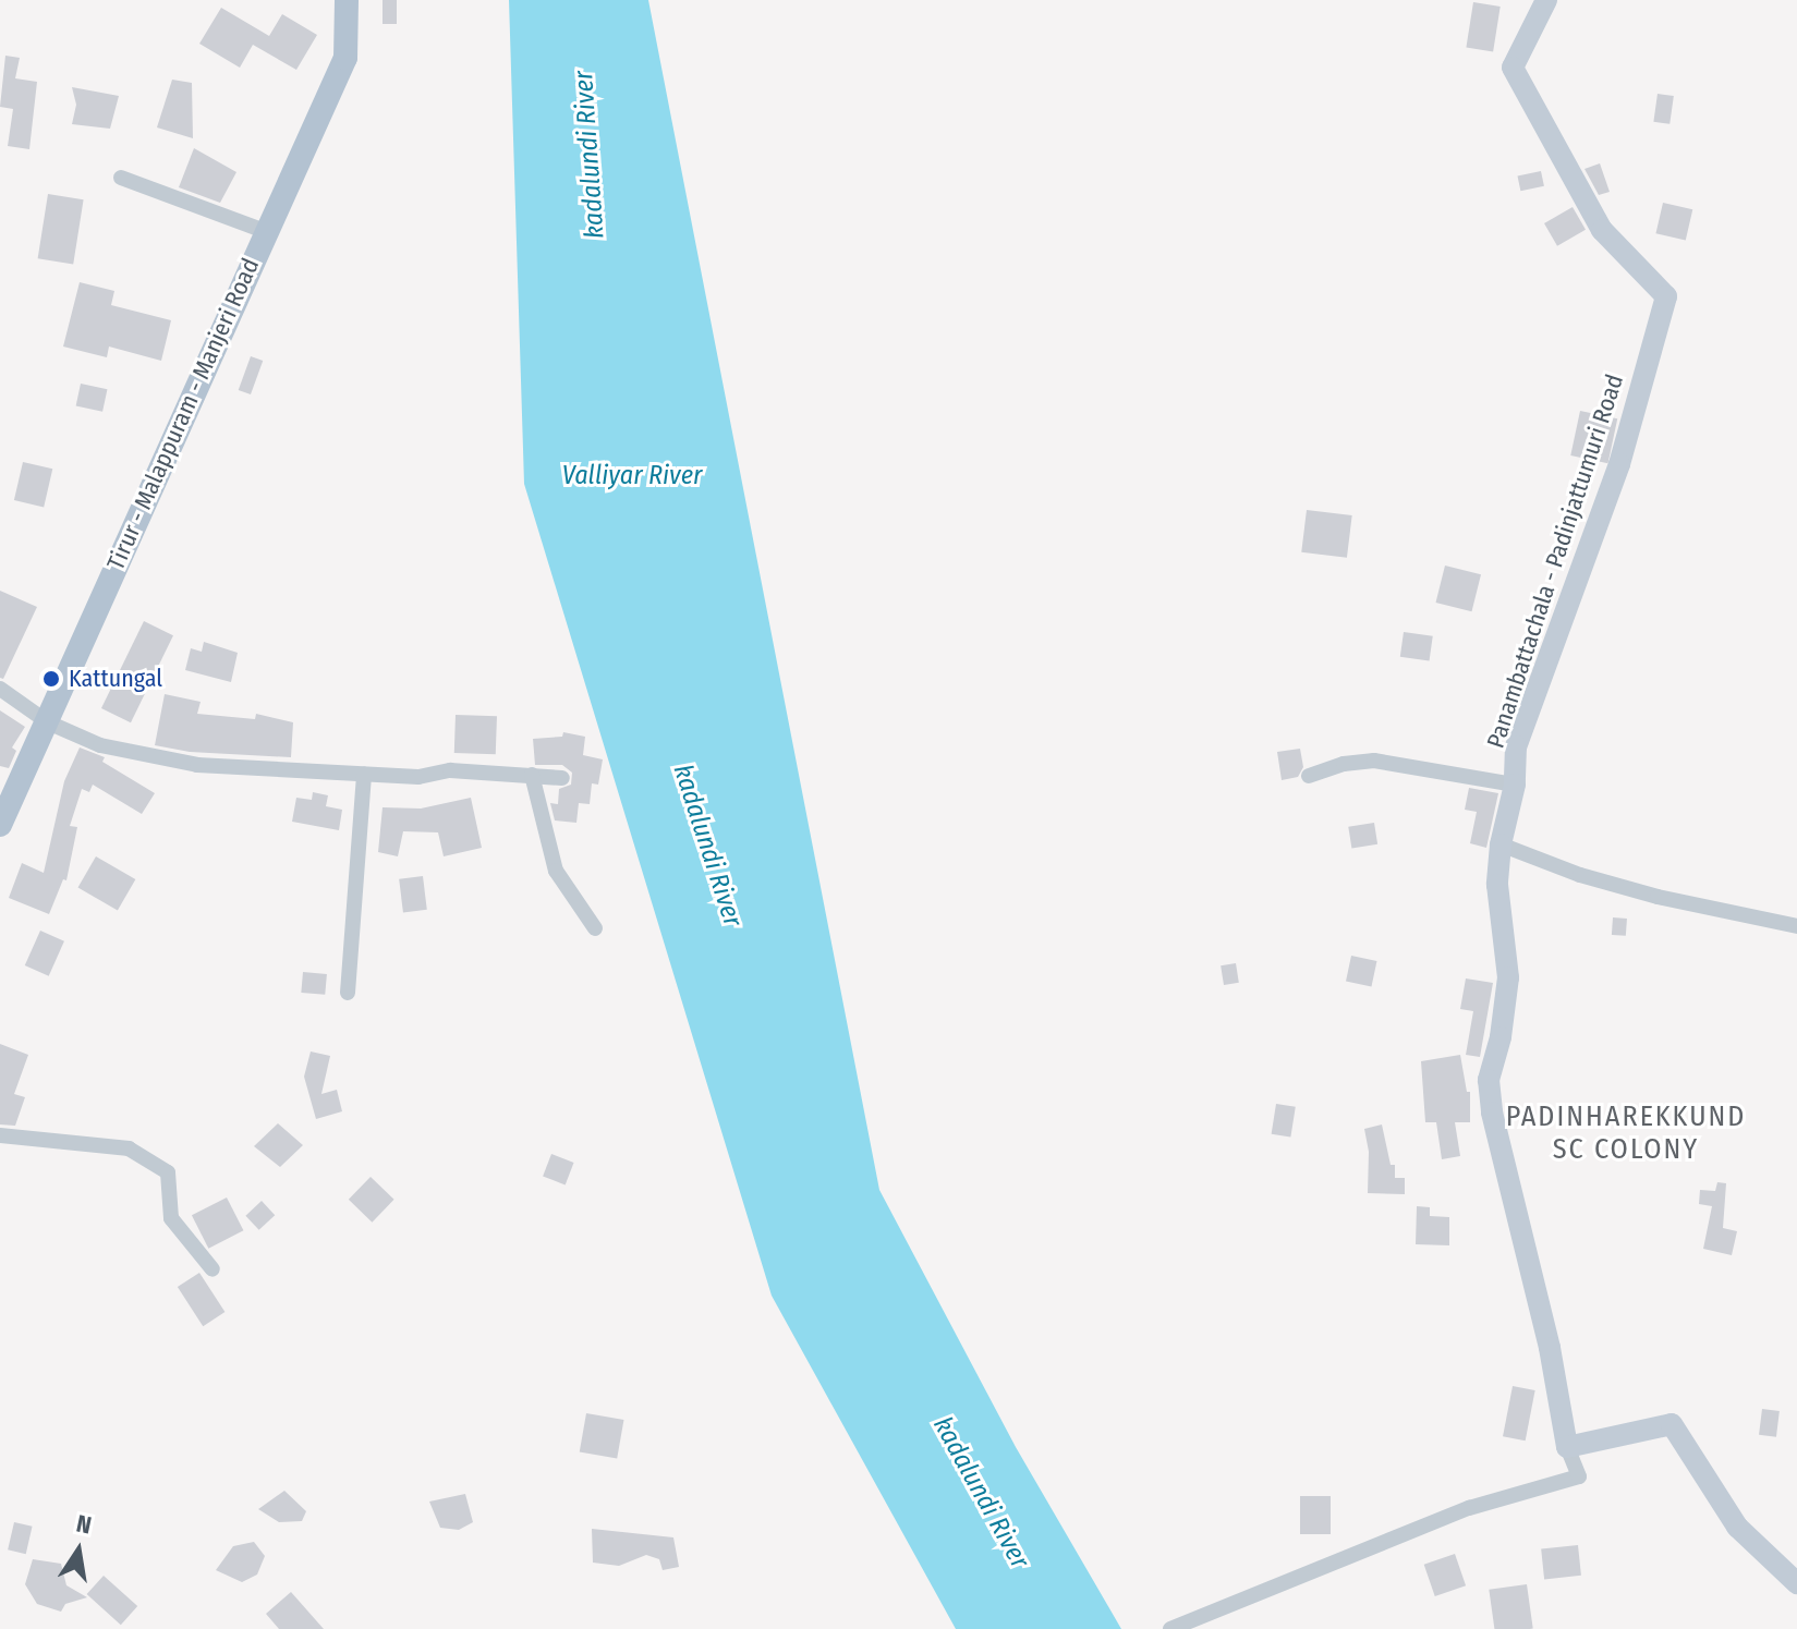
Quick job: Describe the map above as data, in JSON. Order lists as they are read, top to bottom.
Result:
{
  "streets": {
    "main road": ["Tirur - Malappuram - Manjeri Road", "Panambattachala - Padinjattumuri Road"]
  },
  "districts": ["PADINHAREKKUND SC COLONY"],
  "water": ["kadalundi River", "Valliyar River"],
  "places": ["Kattungal"],
  "north": "top"
}
